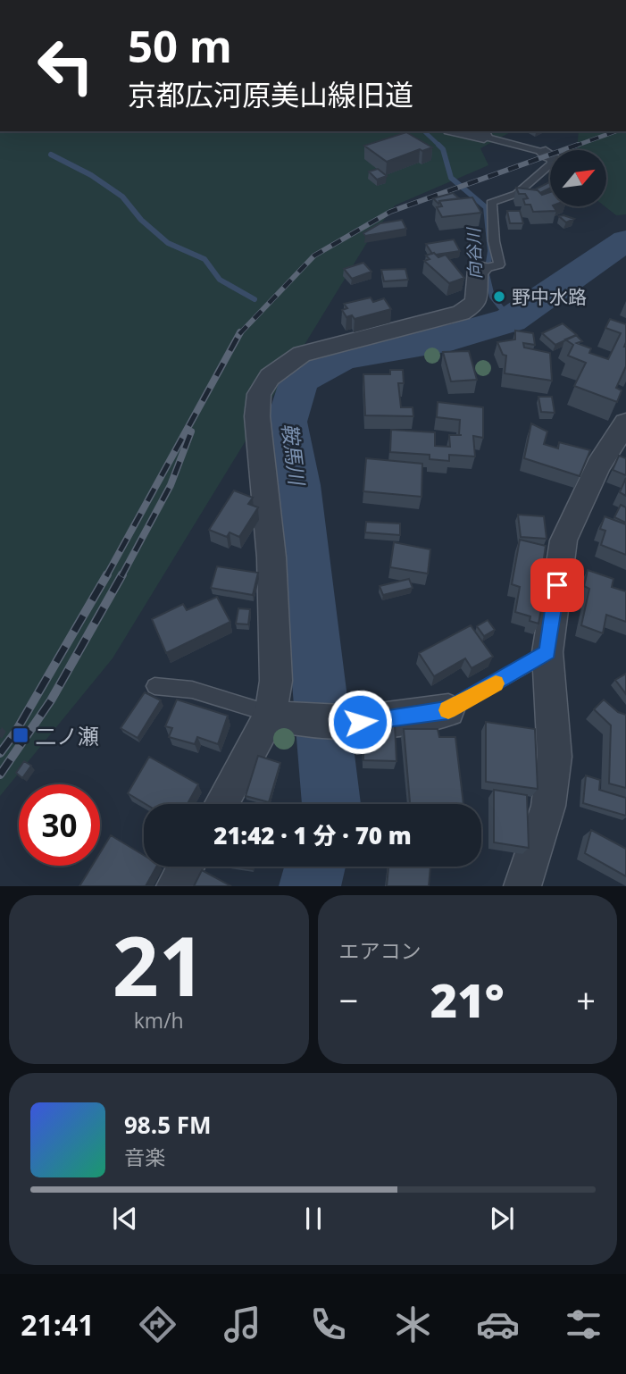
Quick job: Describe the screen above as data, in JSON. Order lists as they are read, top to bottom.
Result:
{
  "water": ["向谷川", "鞍馬川"],
  "places": {
    "other": ["野中水路"],
    "transit": ["二ノ瀬"]
  },
  "north": "top right",
  "page": {
    "turn": ["50 m", "京都広河原美山線旧道"],
    "limit": "30",
    "trip": "21:42 · 1 分 · 70 m",
    "tile": [
      ["21", "km/h"],
      "エアコン"
    ],
    "heat": ["−", "21°", "+"],
    "song": ["98.5 FM", "音楽"],
    "tabs": "21:41"
  }
}
